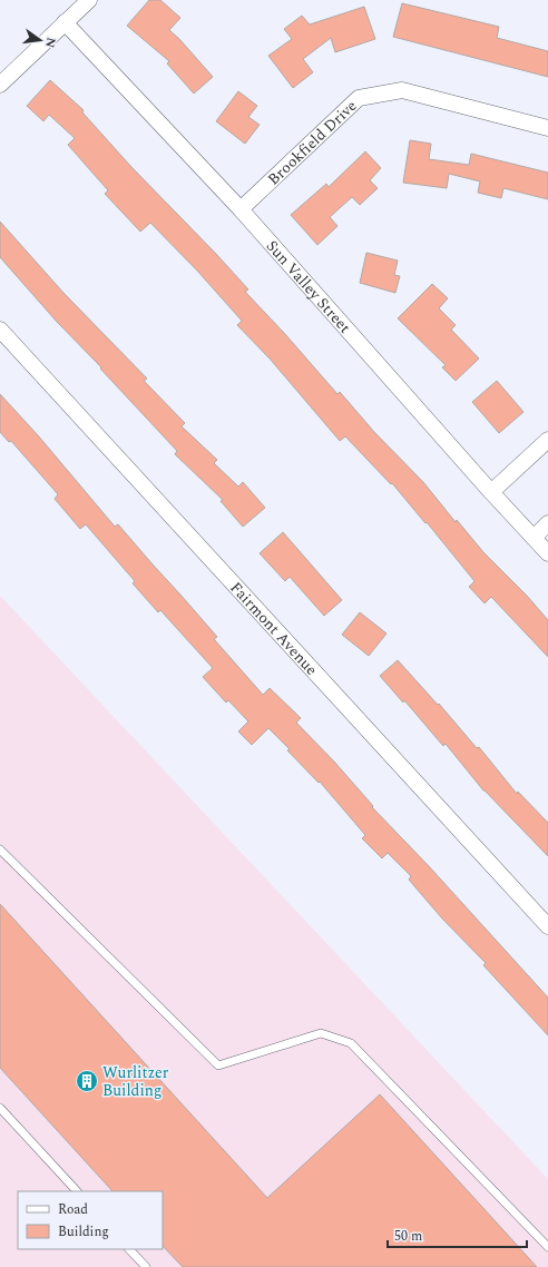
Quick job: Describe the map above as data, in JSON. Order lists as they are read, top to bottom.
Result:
{
  "streets": {
    "street": ["Brookfield Drive", "Sun Valley Street", "Fairmont Avenue"]
  },
  "crossings": [
    ["Brookfield Drive", "Sun Valley Street"]
  ],
  "places": {
    "building": ["Wurlitzer Building"]
  },
  "legend": ["Road", "Building"],
  "scale_bar": "50 m",
  "north": "right"
}
